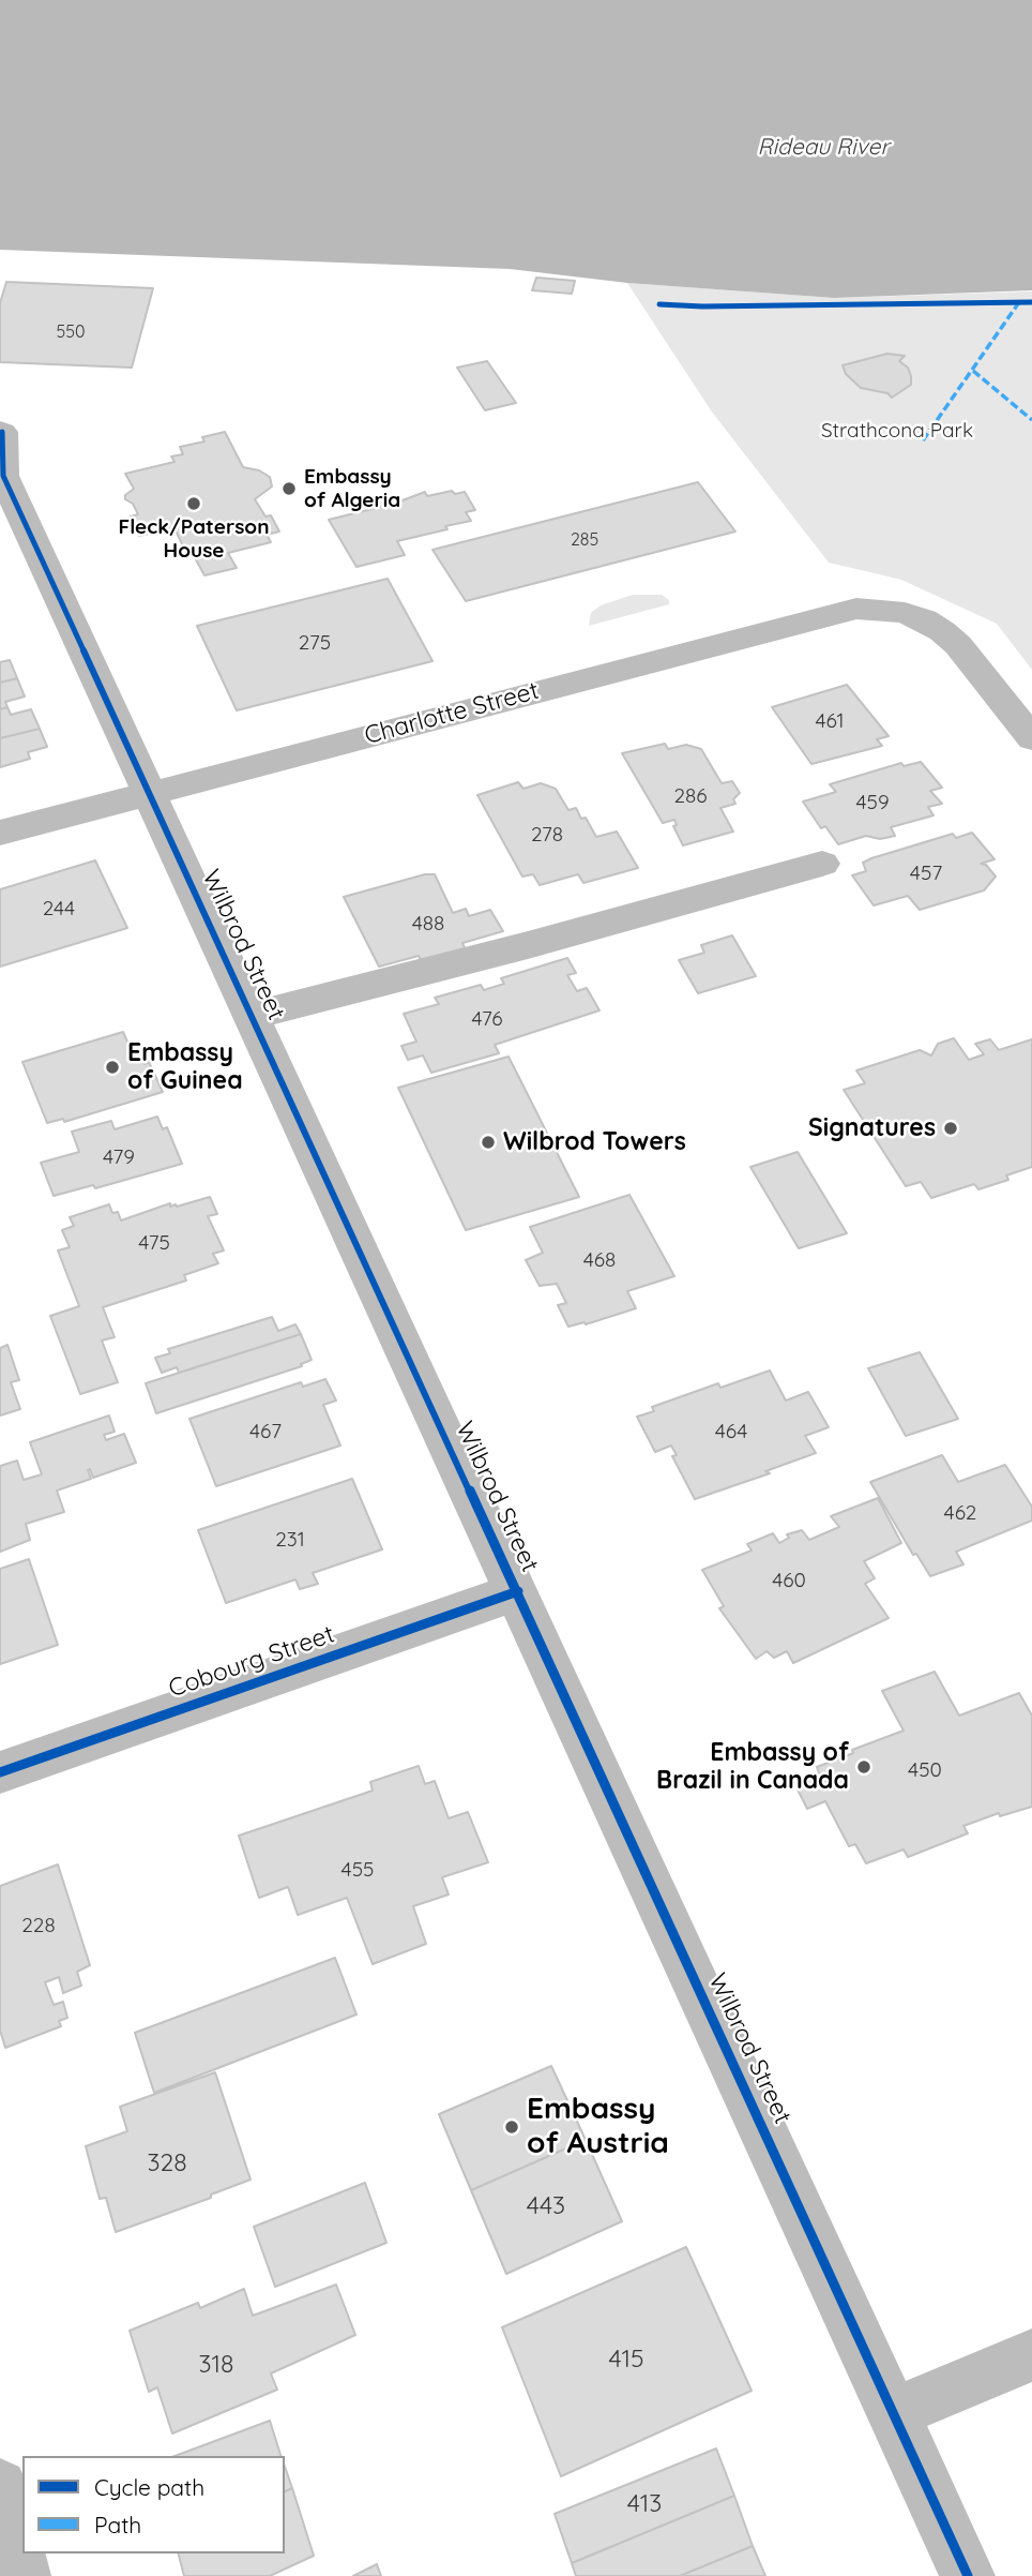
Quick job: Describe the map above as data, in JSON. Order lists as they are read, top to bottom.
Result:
{
  "streets": {
    "street": ["Charlotte Street", "Wilbrod Street", "Cobourg Street"]
  },
  "crossings": [
    ["Charlotte Street", "Wilbrod Street"],
    ["Wilbrod Street", "Cobourg Street"]
  ],
  "water": ["Rideau River"],
  "parks": ["Strathcona Park"],
  "places": [
    "Embassy of Algeria",
    "Fleck/Paterson House",
    "Embassy of Guinea",
    "Signatures",
    "Wilbrod Towers",
    "Embassy of Brazil in Canada",
    "Embassy of Austria"
  ],
  "house_numbers": [
    "550",
    "285",
    "275",
    "461",
    "286",
    "459",
    "278",
    "457",
    "244",
    "488",
    "476",
    "479",
    "475",
    "468",
    "467",
    "464",
    "462",
    "231",
    "460",
    "450",
    "455",
    "228",
    "328",
    "443",
    "415",
    "318",
    "413"
  ],
  "legend": ["Cycle path", "Path"]
}
